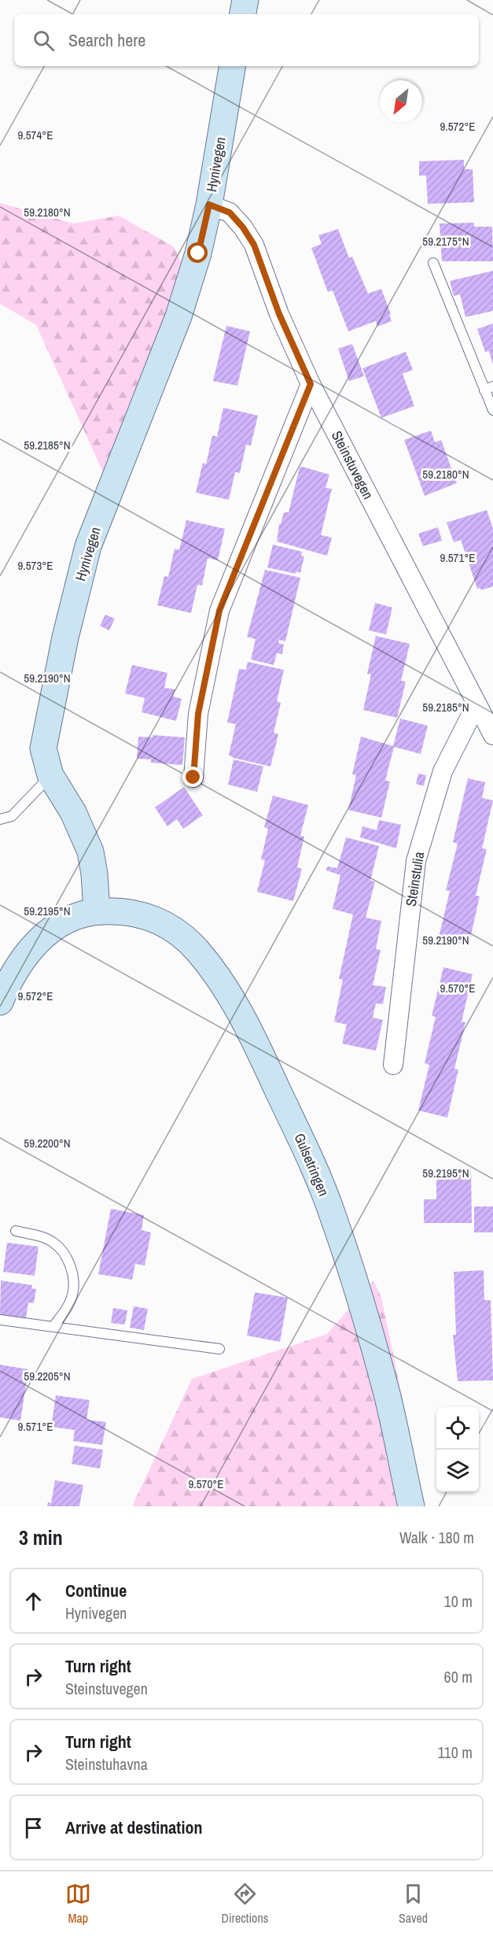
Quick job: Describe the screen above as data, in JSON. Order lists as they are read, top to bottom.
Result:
{
  "streets": {
    "main road": ["Hynivegen", "Gulsetringen"],
    "street": ["Steinstuvegen", "Steinstulia"]
  },
  "crossings": [
    ["Hynivegen", "Steinstuvegen"],
    ["Hynivegen", "Gulsetringen"],
    ["Steinstuvegen", "Steinstulia"]
  ],
  "north": "bottom left",
  "page": {
    "search": "Search here",
    "heading": ["3 min", "Walk · 180 m"],
    "list": [
      ["Continue", "Hynivegen", "10 m"],
      ["Turn right", "Steinstuvegen", "60 m"],
      ["Turn right", "Steinstuhavna", "110 m"],
      "Arrive at destination"
    ],
    "nav": ["Map", "Directions", "Saved"]
  },
  "coordinates": [
    "9.572°E",
    "9.574°E",
    "59.2180°N",
    "59.2175°N",
    "59.2185°N",
    "9.571°E",
    "9.573°E",
    "59.2190°N",
    "59.2195°N",
    "9.570°E",
    "59.2200°N",
    "59.2205°N"
  ]
}
